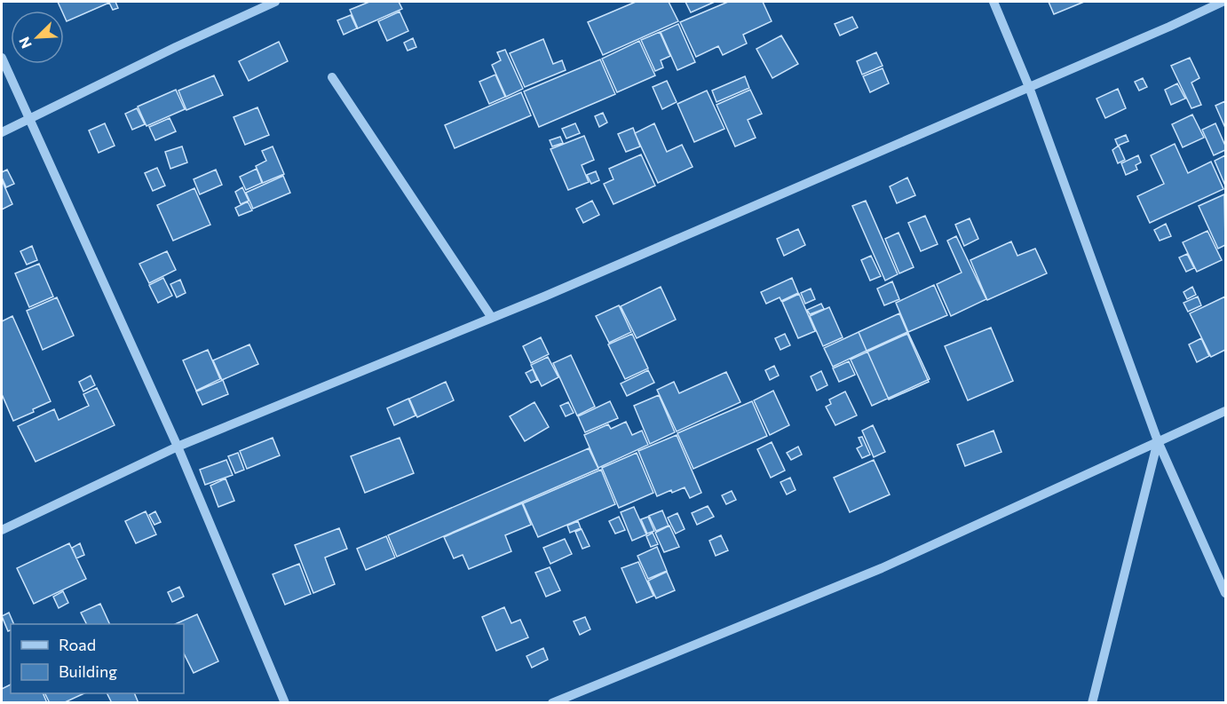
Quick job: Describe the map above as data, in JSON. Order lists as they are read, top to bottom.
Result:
{
  "legend": ["Road", "Building"],
  "north": "bottom left"
}
